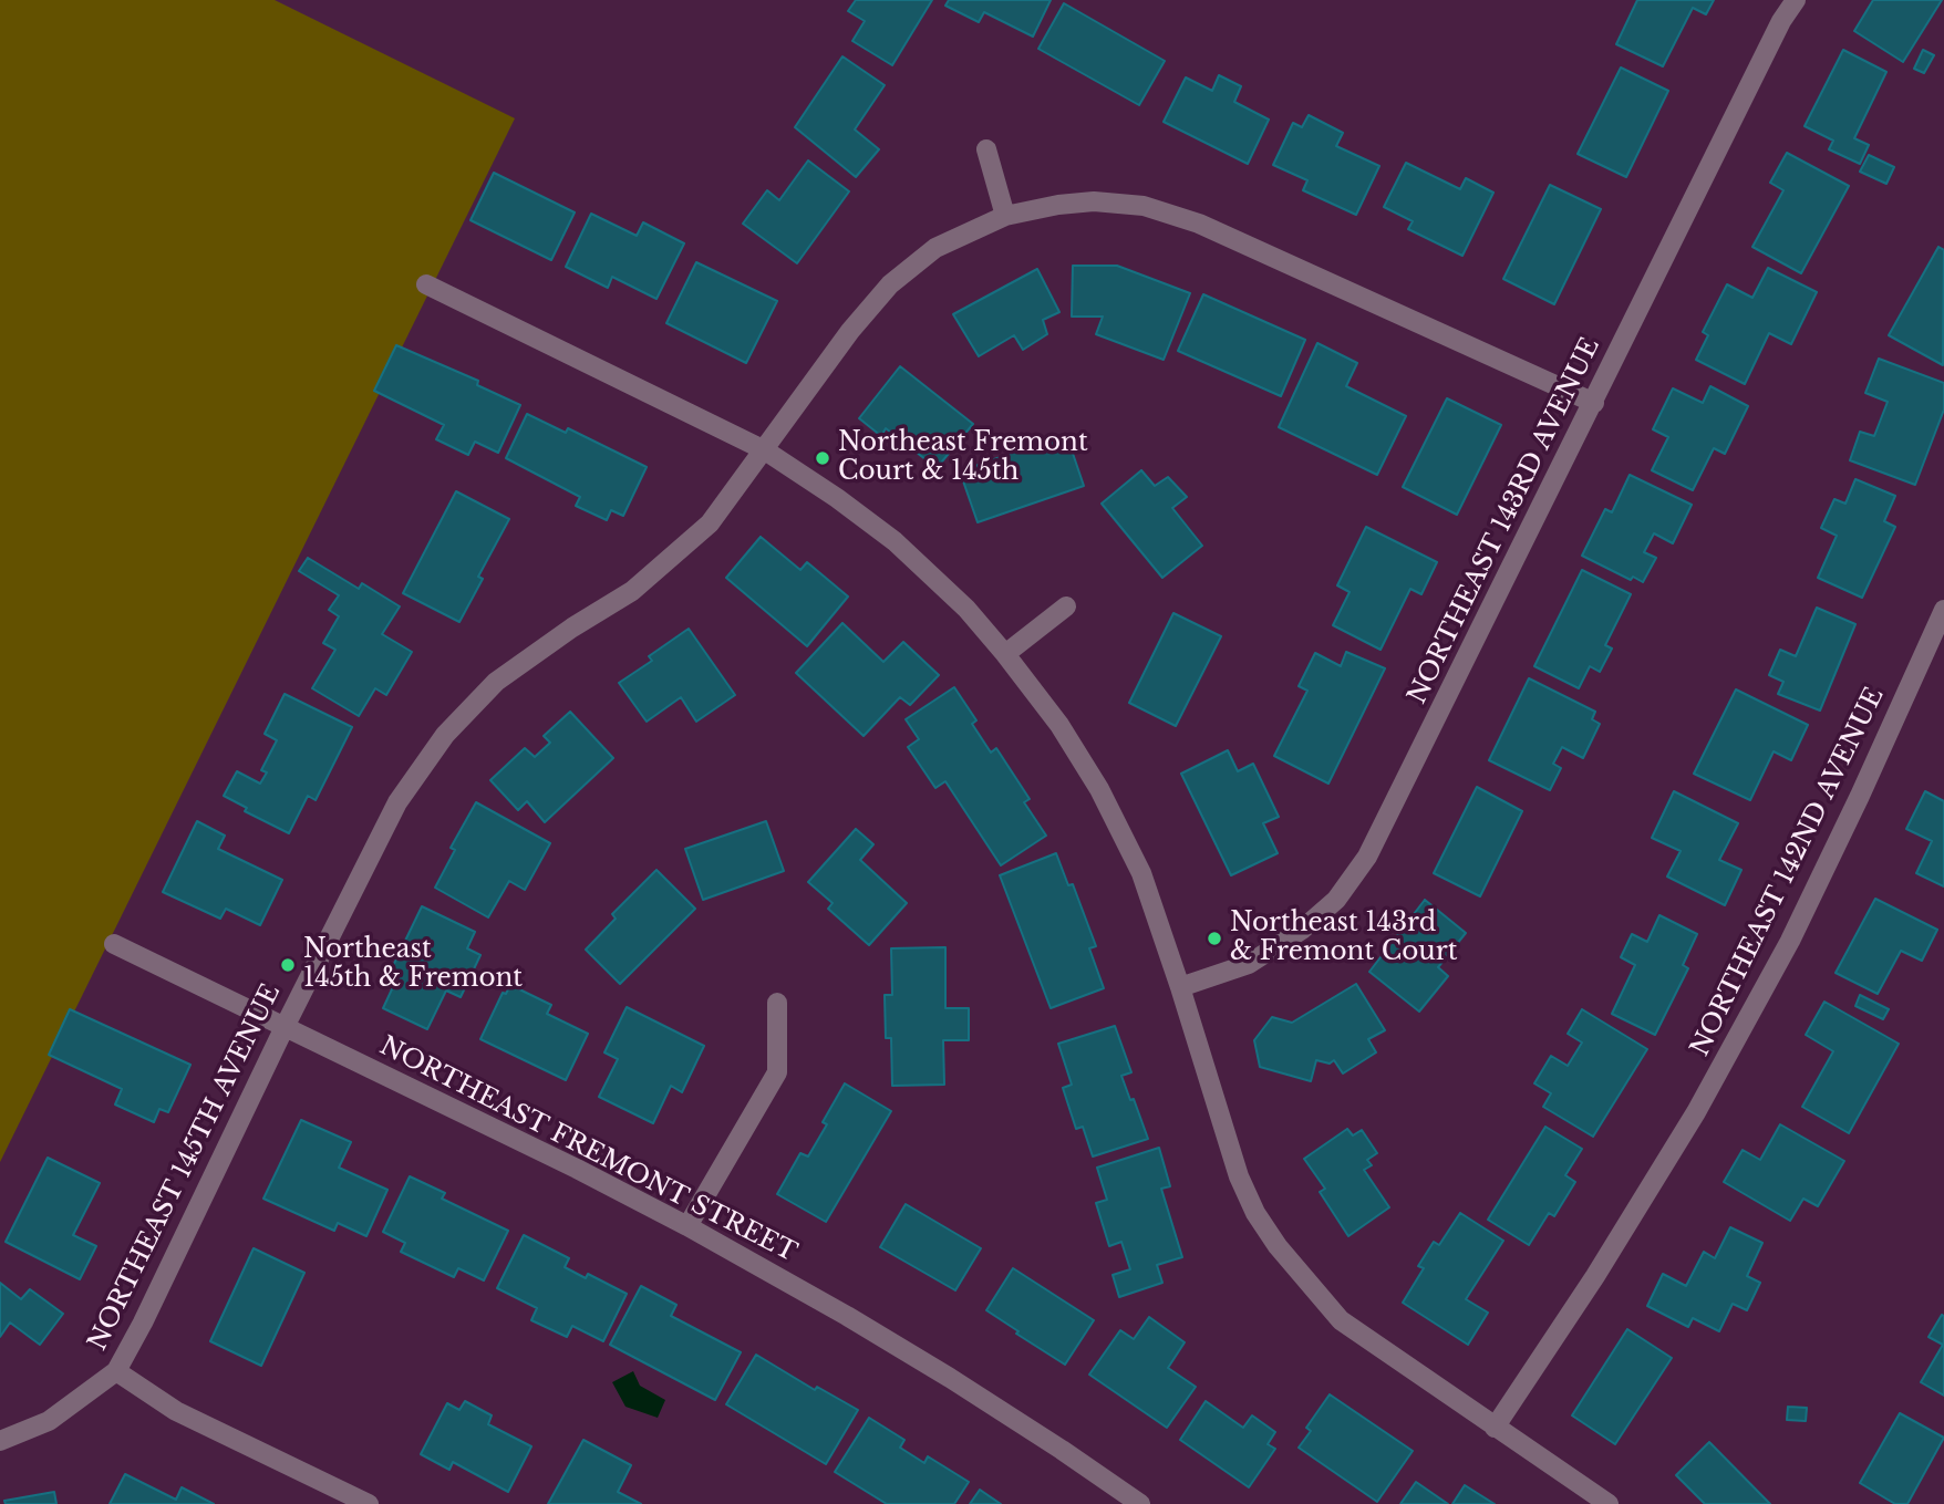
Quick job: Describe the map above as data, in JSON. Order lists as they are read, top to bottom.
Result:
{
  "streets": {
    "street": [
      "NORTHEAST 143RD AVENUE",
      "NORTHEAST 142ND AVENUE",
      "NORTHEAST FREMONT STREET",
      "NORTHEAST 145TH AVENUE"
    ]
  },
  "crossings": [
    ["NORTHEAST 143RD AVENUE", "NORTHEAST 145TH AVENUE"],
    ["NORTHEAST FREMONT STREET", "NORTHEAST 145TH AVENUE"]
  ],
  "places": ["Northeast Fremont Court & 145th", "Northeast 143rd & Fremont Court", "Northeast 145th & Fremont"]
}
